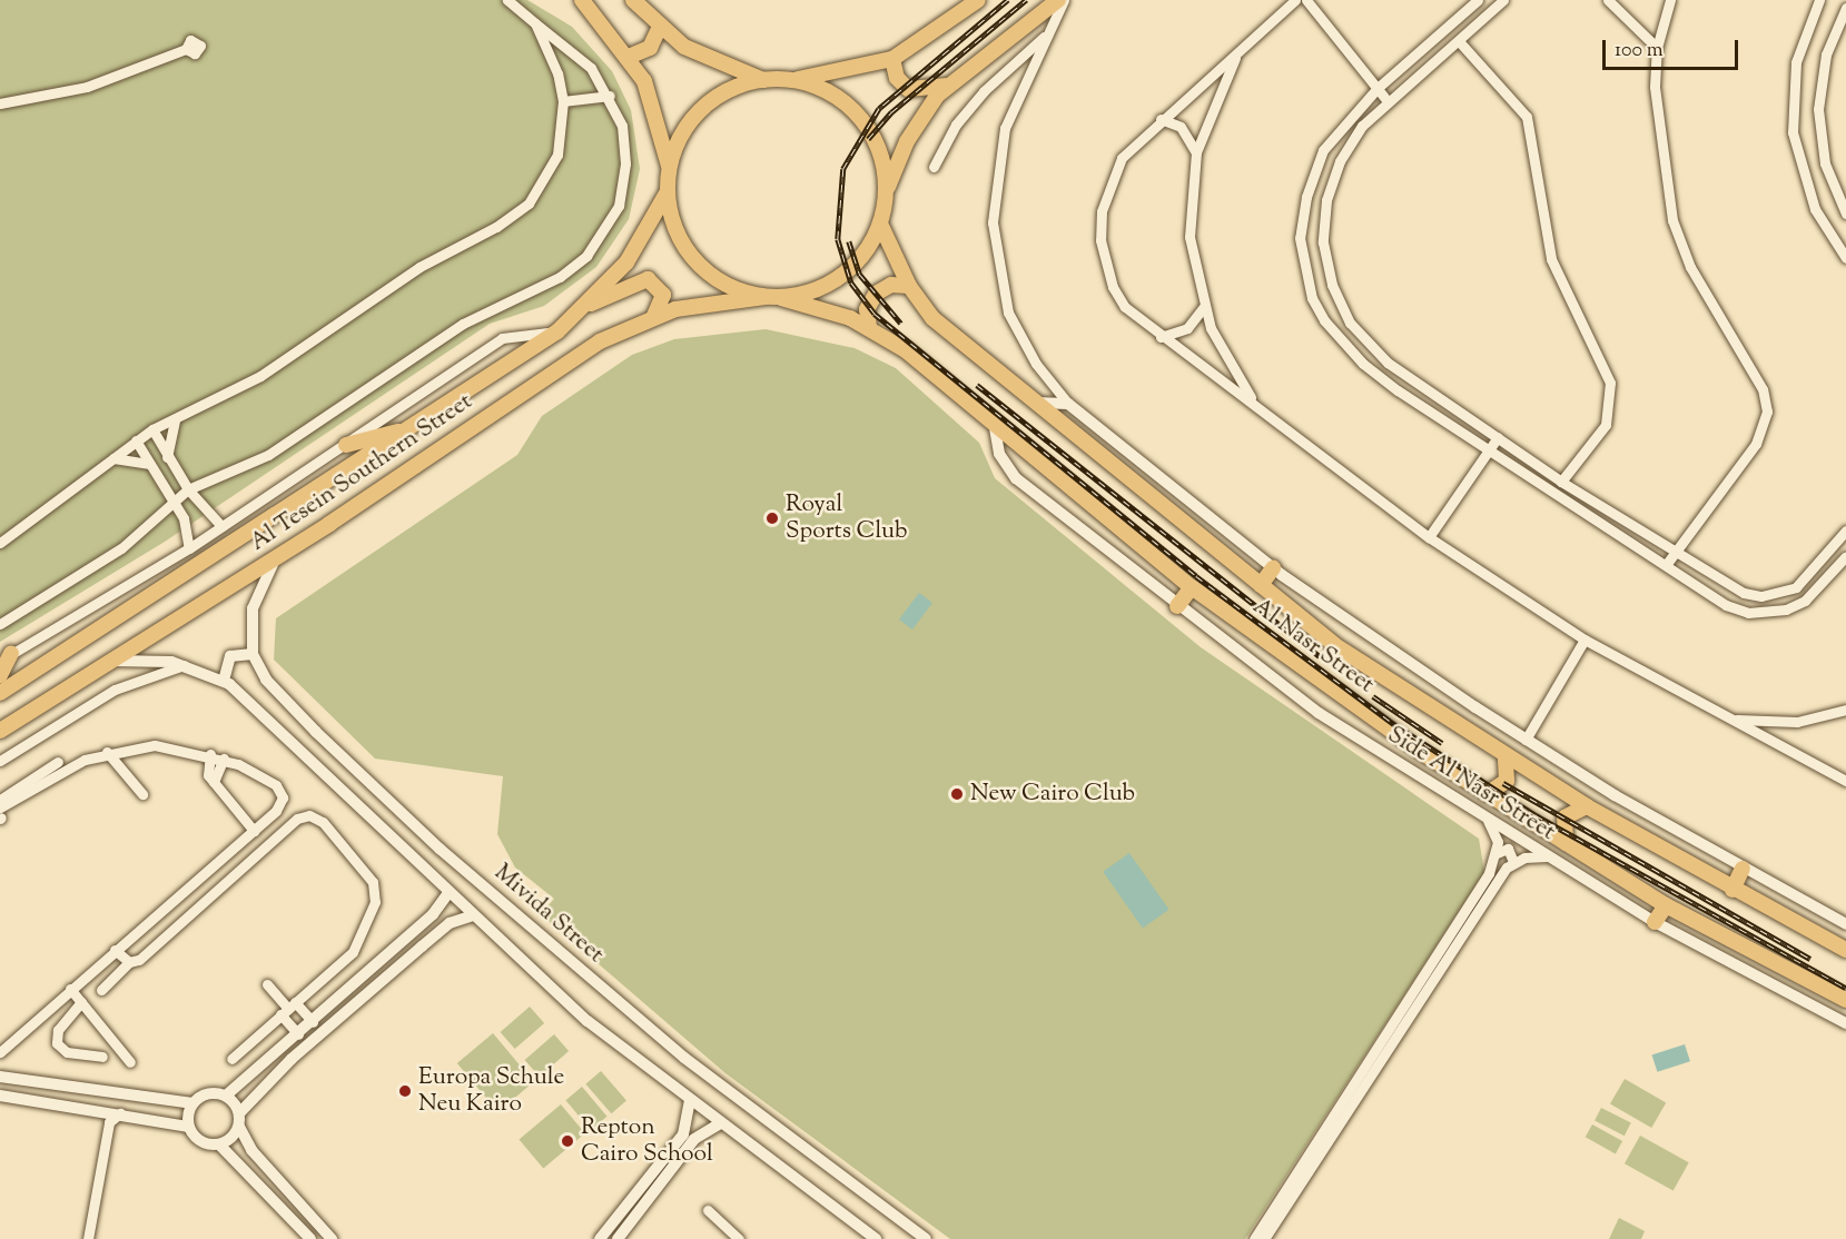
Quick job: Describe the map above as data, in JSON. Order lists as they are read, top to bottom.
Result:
{
  "streets": {
    "main road": ["Al Tesein Southern Street", "Al Nasr Street"],
    "street": ["Side Al Nasr Street", "Mivida Street"]
  },
  "crossings": [
    ["Al Tesein Southern Street", "Al Nasr Street"],
    ["Al Nasr Street", "Side Al Nasr Street"]
  ],
  "places": [
    "Royal Sports Club",
    "New Cairo Club",
    "Europa Schule Neu Kairo",
    "Repton Cairo School"
  ],
  "scale_bar": "100 m"
}
